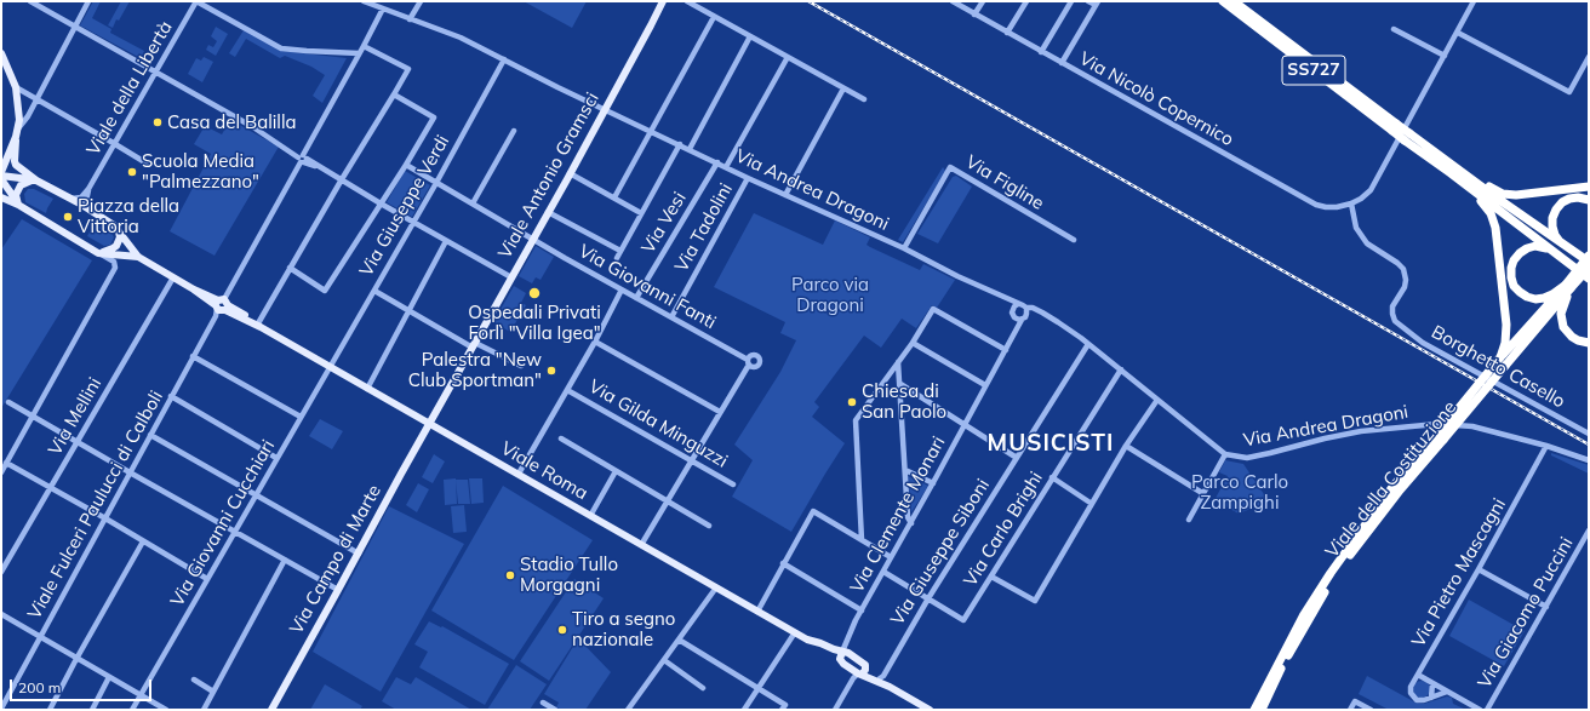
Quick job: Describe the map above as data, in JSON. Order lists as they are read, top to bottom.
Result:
{
  "streets": {
    "highway": ["SS727", "Viale della Costituzione"],
    "main road": ["Viale Antonio Gramsci", "Viale Roma", "Via Campo di Marte"],
    "street": [
      "Viale della Libertà",
      "Via Nicolò Copernico",
      "Via Figline",
      "Via Andrea Dragoni",
      "Via Giuseppe Verdi",
      "Via Vesi",
      "Via Tadolini",
      "Via Giovanni Fanti",
      "Borghetto Casello",
      "Via Mellini",
      "Via Gilda Minguzzi",
      "Viale Fulceri Paulucci di Calboli",
      "Via Clemente Monari",
      "Via Giovanni Cucchiari",
      "Via Carlo Brighi",
      "Via Giuseppe Siboni",
      "Via Pietro Mascagni",
      "Via Giacomo Puccini"
    ]
  },
  "crossings": [
    ["Via Nicolò Copernico", "Borghetto Casello"],
    ["Viale Antonio Gramsci", "Via Andrea Dragoni"],
    ["Viale Antonio Gramsci", "Via Giovanni Fanti"],
    ["Viale Antonio Gramsci", "Viale Roma"],
    ["Viale Antonio Gramsci", "Via Campo di Marte"],
    ["Via Figline", "Via Andrea Dragoni"],
    ["Via Andrea Dragoni", "Via Giuseppe Verdi"],
    ["Via Andrea Dragoni", "Via Vesi"],
    ["Via Andrea Dragoni", "Via Tadolini"],
    ["Via Andrea Dragoni", "Viale Fulceri Paulucci di Calboli"],
    ["Via Andrea Dragoni", "Via Clemente Monari"],
    ["Via Andrea Dragoni", "Via Carlo Brighi"],
    ["Via Andrea Dragoni", "Via Giuseppe Siboni"],
    ["Via Andrea Dragoni", "Via Pietro Mascagni"],
    ["Via Giuseppe Verdi", "Via Giovanni Fanti"],
    ["Via Giuseppe Verdi", "Viale Roma"],
    ["Via Giuseppe Verdi", "Via Giovanni Cucchiari"],
    ["Via Vesi", "Via Giovanni Fanti"],
    ["Via Tadolini", "Via Giovanni Fanti"],
    ["Via Mellini", "Viale Roma"],
    ["Viale Roma", "Viale Fulceri Paulucci di Calboli"],
    ["Viale Roma", "Via Clemente Monari"],
    ["Viale Roma", "Via Giovanni Cucchiari"],
    ["Viale Roma", "Via Campo di Marte"],
    ["Via Carlo Brighi", "Via Giuseppe Siboni"],
    ["Via Pietro Mascagni", "Via Giacomo Puccini"]
  ],
  "districts": ["MUSICISTI"],
  "parks": ["Parco via Dragoni", "Parco Carlo Zampighi"],
  "places": [
    "Casa del Balilla",
    "Scuola Media \"Palmezzano\"",
    "Piazza della Vittoria",
    "Ospedali Privati Forlì \"Villa Igea\"",
    "Palestra \"New Club Sportman\"",
    "Chiesa di San Paolo",
    "Stadio Tullo Morgagni",
    "Tiro a segno nazionale"
  ],
  "scale_bar": "200 m"
}
